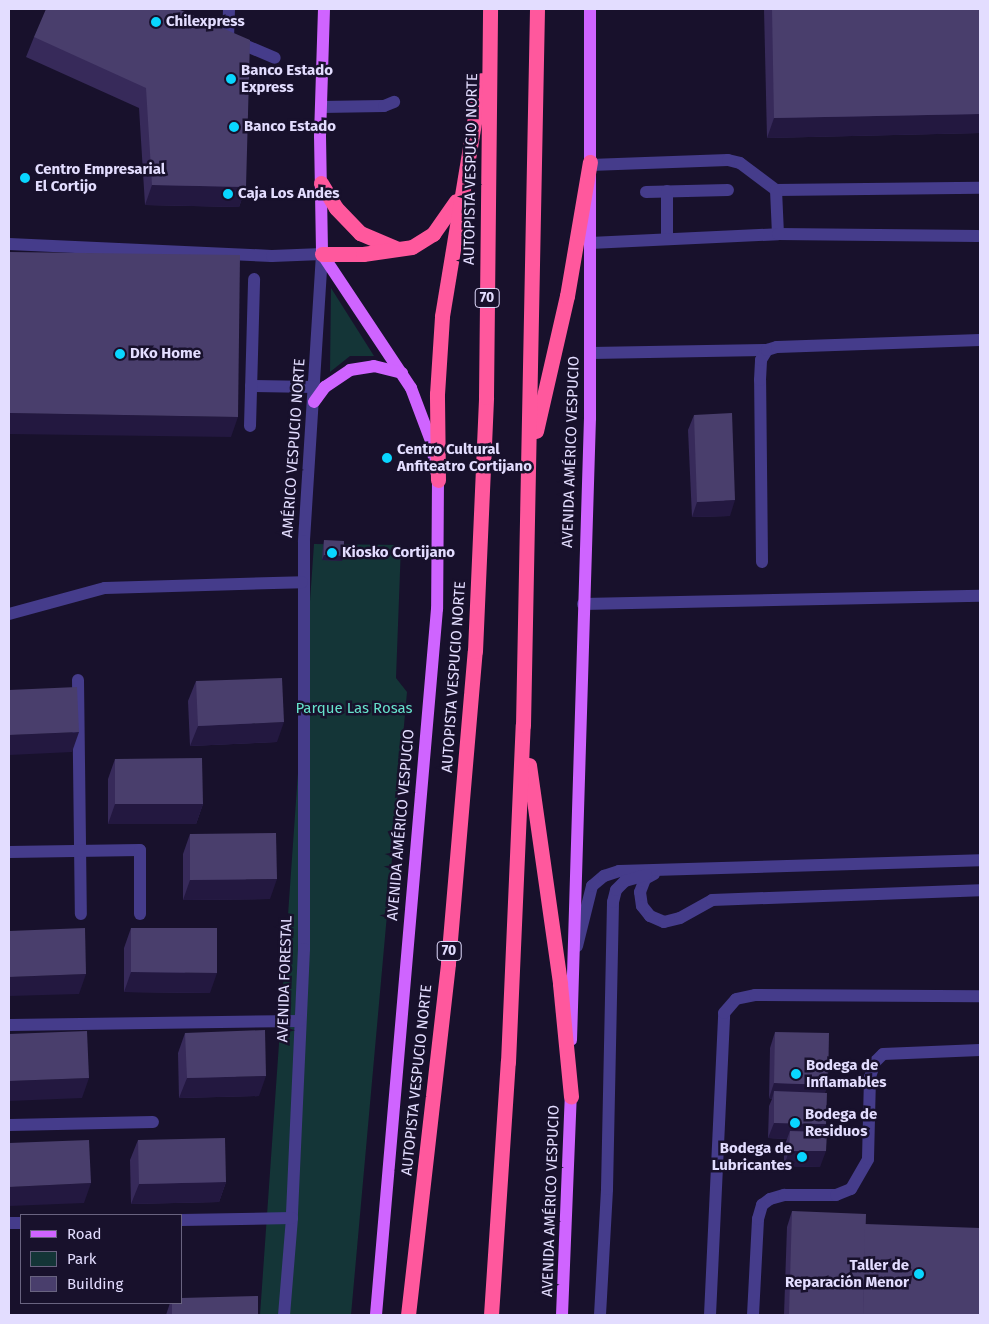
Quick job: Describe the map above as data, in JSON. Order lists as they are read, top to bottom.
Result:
{
  "streets": {
    "highway": ["AUTOPISTA VESPUCIO NORTE", "70"],
    "main road": ["AVENIDA AMÉRICO VESPUCIO"],
    "street": ["AMÉRICO VESPUCIO NORTE", "AVENIDA FORESTAL"]
  },
  "crossings": [
    ["AMÉRICO VESPUCIO NORTE", "AVENIDA AMÉRICO VESPUCIO"],
    ["AMÉRICO VESPUCIO NORTE", "AVENIDA FORESTAL"]
  ],
  "parks": ["Parque Las Rosas"],
  "places": [
    "Chilexpress",
    "Banco Estado Express",
    "Banco Estado",
    "Centro Empresarial El Cortijo",
    "Caja Los Andes",
    "DKo Home",
    "Centro Cultural Anfiteatro Cortijano",
    "Kiosko Cortijano",
    "Bodega de Inflamables",
    "Bodega de Residuos",
    "Bodega de Lubricantes",
    "Taller de Reparación Menor"
  ],
  "legend": ["Road", "Park", "Building"]
}
